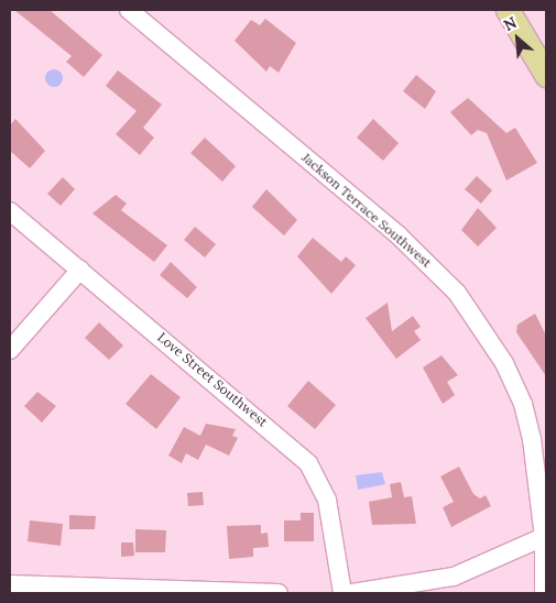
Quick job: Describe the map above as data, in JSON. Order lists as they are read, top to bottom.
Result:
{
  "streets": {
    "street": ["Jackson Terrace Southwest", "Love Street Southwest"]
  },
  "north": "top left"
}
